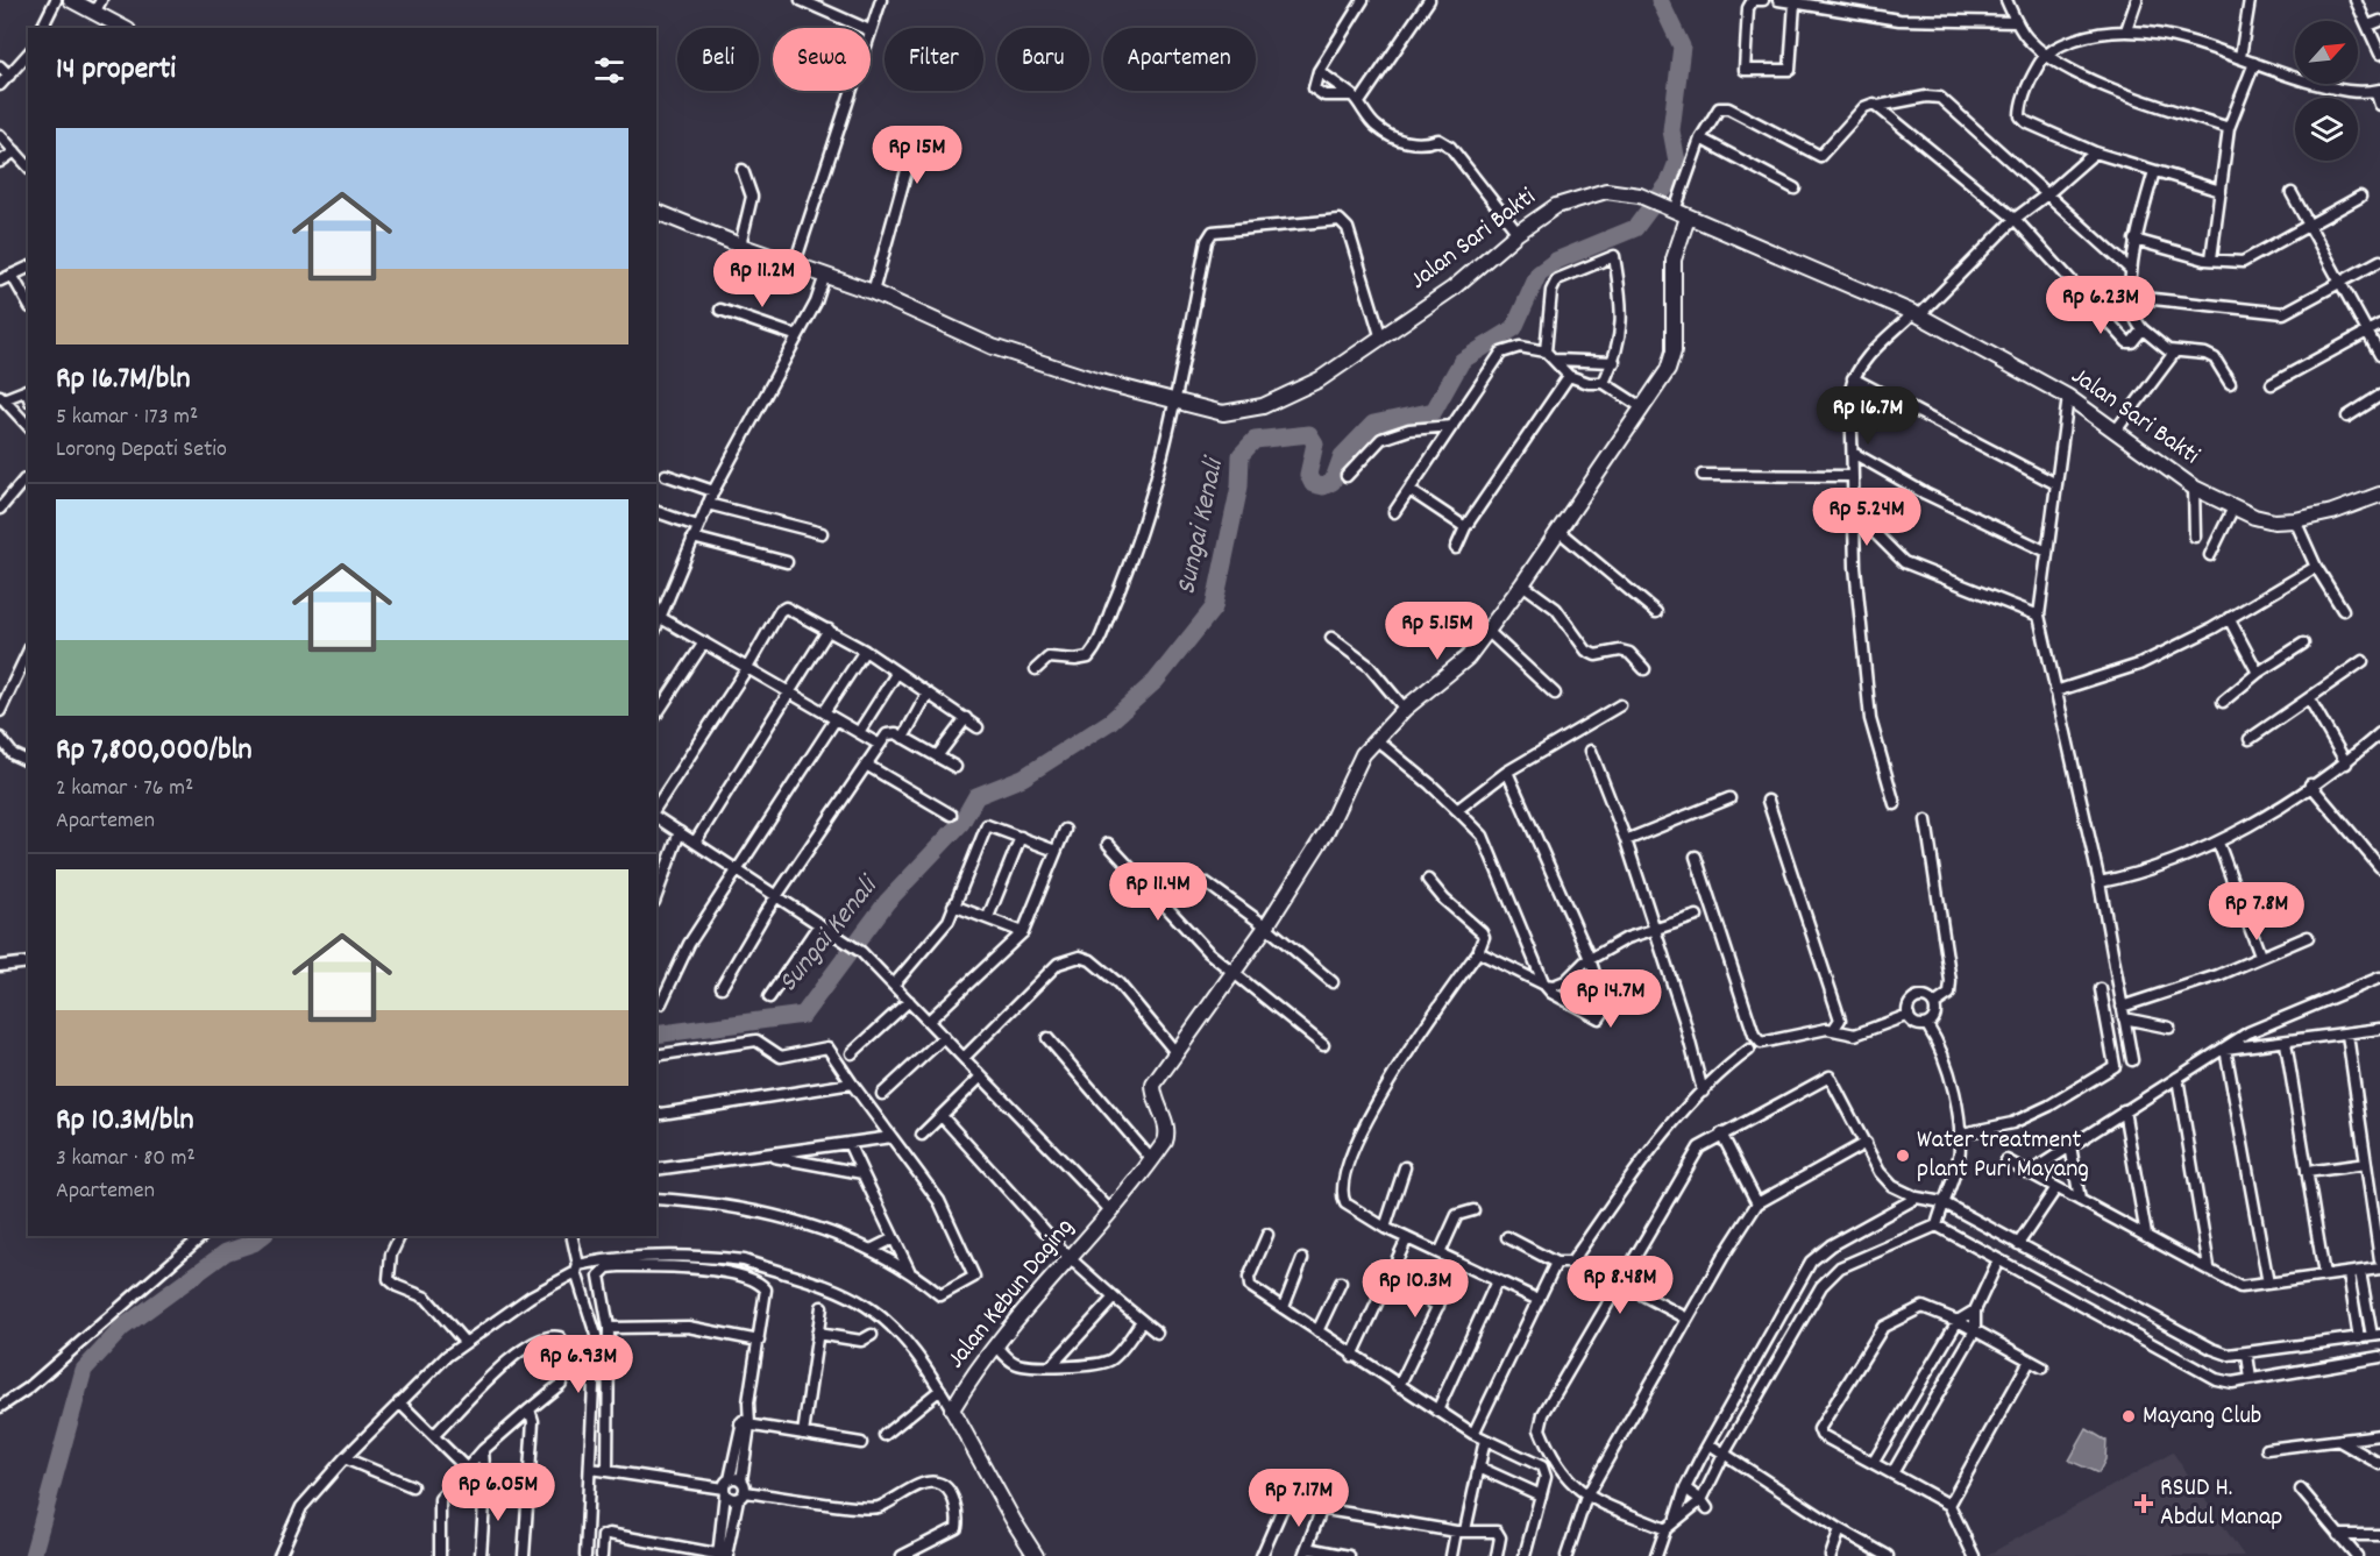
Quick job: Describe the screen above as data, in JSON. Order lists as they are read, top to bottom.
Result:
{
  "streets": {
    "main road": ["Jalan Sari Bakti", "Jalan Kebun Daging"]
  },
  "water": ["Sungai Kenali"],
  "places": {
    "other": ["Water treatment plant Puri Mayang", "Mayang Club"],
    "health": ["RSUD H. Abdul Manap"]
  },
  "north": "top right",
  "page": {
    "chip": [
      "Beli",
      "Sewa",
      "Filter",
      "Baru",
      "Apartemen"
    ],
    "heading": "14 properti",
    "list": [
      {
        "name": "Rp 16.7M/bln",
        "note": "5 kamar · 173 m² · Lorong Depati Setio"
      },
      {
        "name": "Rp 7,800,000/bln",
        "note": "2 kamar · 76 m² · Apartemen"
      },
      {
        "name": "Rp 10.3M/bln",
        "note": "3 kamar · 80 m² · Apartemen"
      }
    ],
    "price": [
      "Rp 15M",
      "Rp 11.2M",
      "Rp 6.23M",
      "Rp 16.7M",
      "Rp 5.24M",
      "Rp 5.15M",
      "Rp 11.4M",
      "Rp 7.8M",
      "Rp 14.7M",
      "Rp 8.48M",
      "Rp 10.3M",
      "Rp 6.93M",
      "Rp 6.05M",
      "Rp 7.17M"
    ]
  }
}
